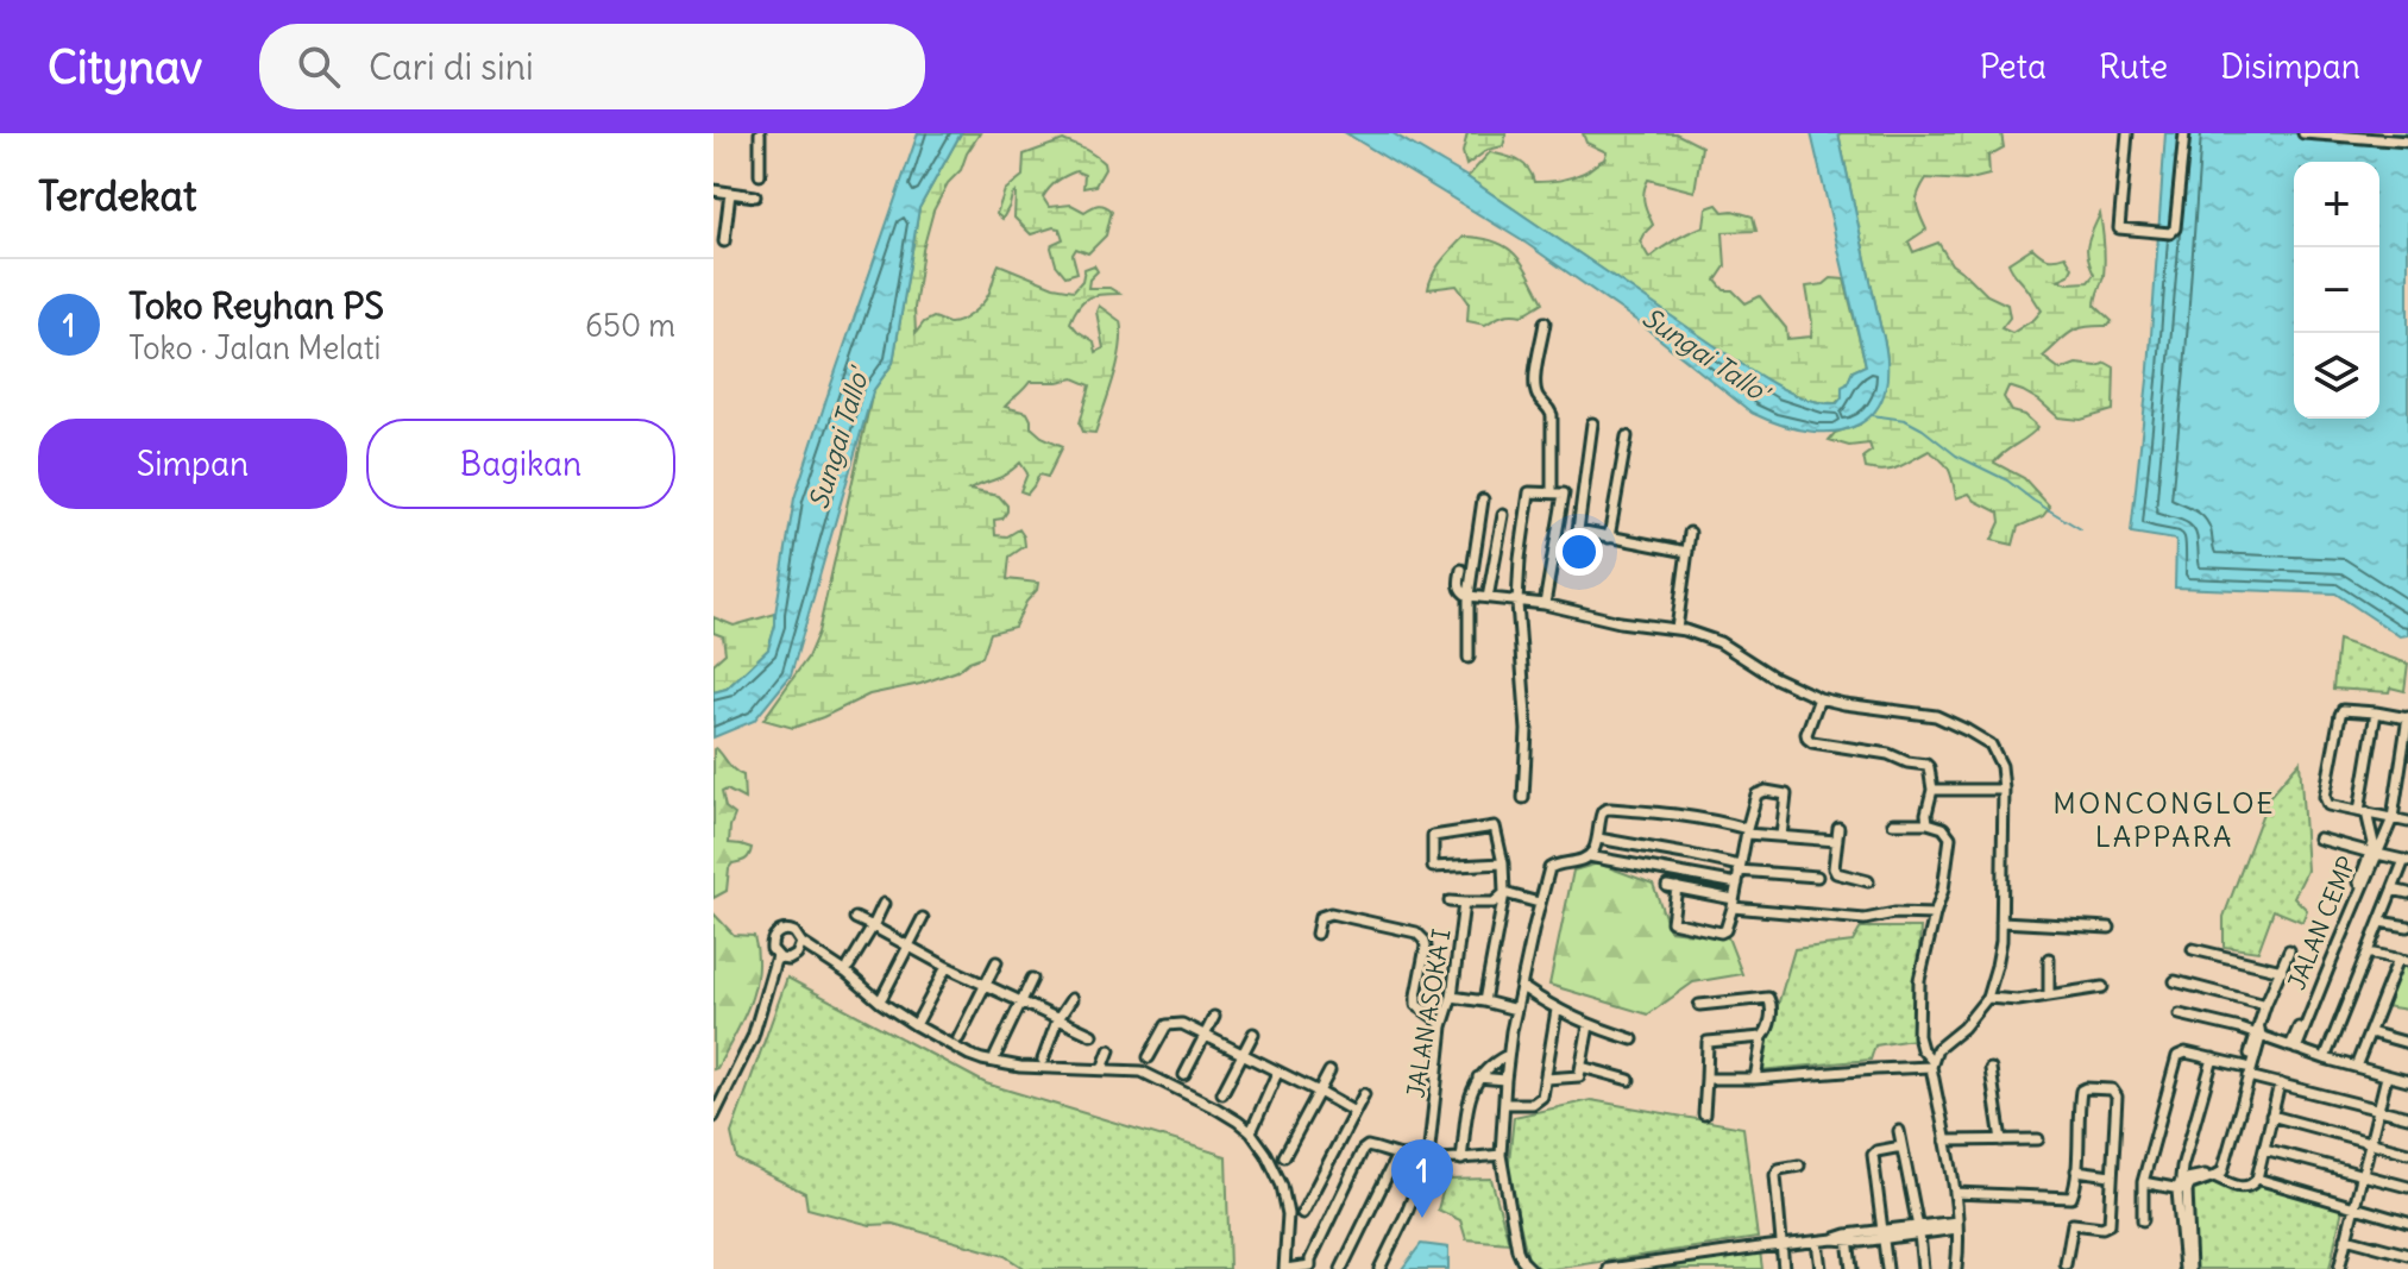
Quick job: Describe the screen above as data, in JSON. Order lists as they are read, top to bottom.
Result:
{
  "streets": {
    "street": ["JALAN CEMP", "JALAN ASOKA I"]
  },
  "districts": ["MONCONGLOE LAPPARA"],
  "water": ["Sungai Tallo'"],
  "page": {
    "header": "Citynav",
    "search": "Cari di sini",
    "nav": ["Peta", "Rute", "Disimpan"],
    "heading": "Terdekat",
    "map_buttons": ["+", "−"],
    "list": [
      {
        "mark": "1",
        "name": "Toko Reyhan PS",
        "note": "Toko · Jalan Melati",
        "value": "650 m"
      }
    ],
    "buttons": ["Simpan", "Bagikan"],
    "pins": "1"
  }
}
